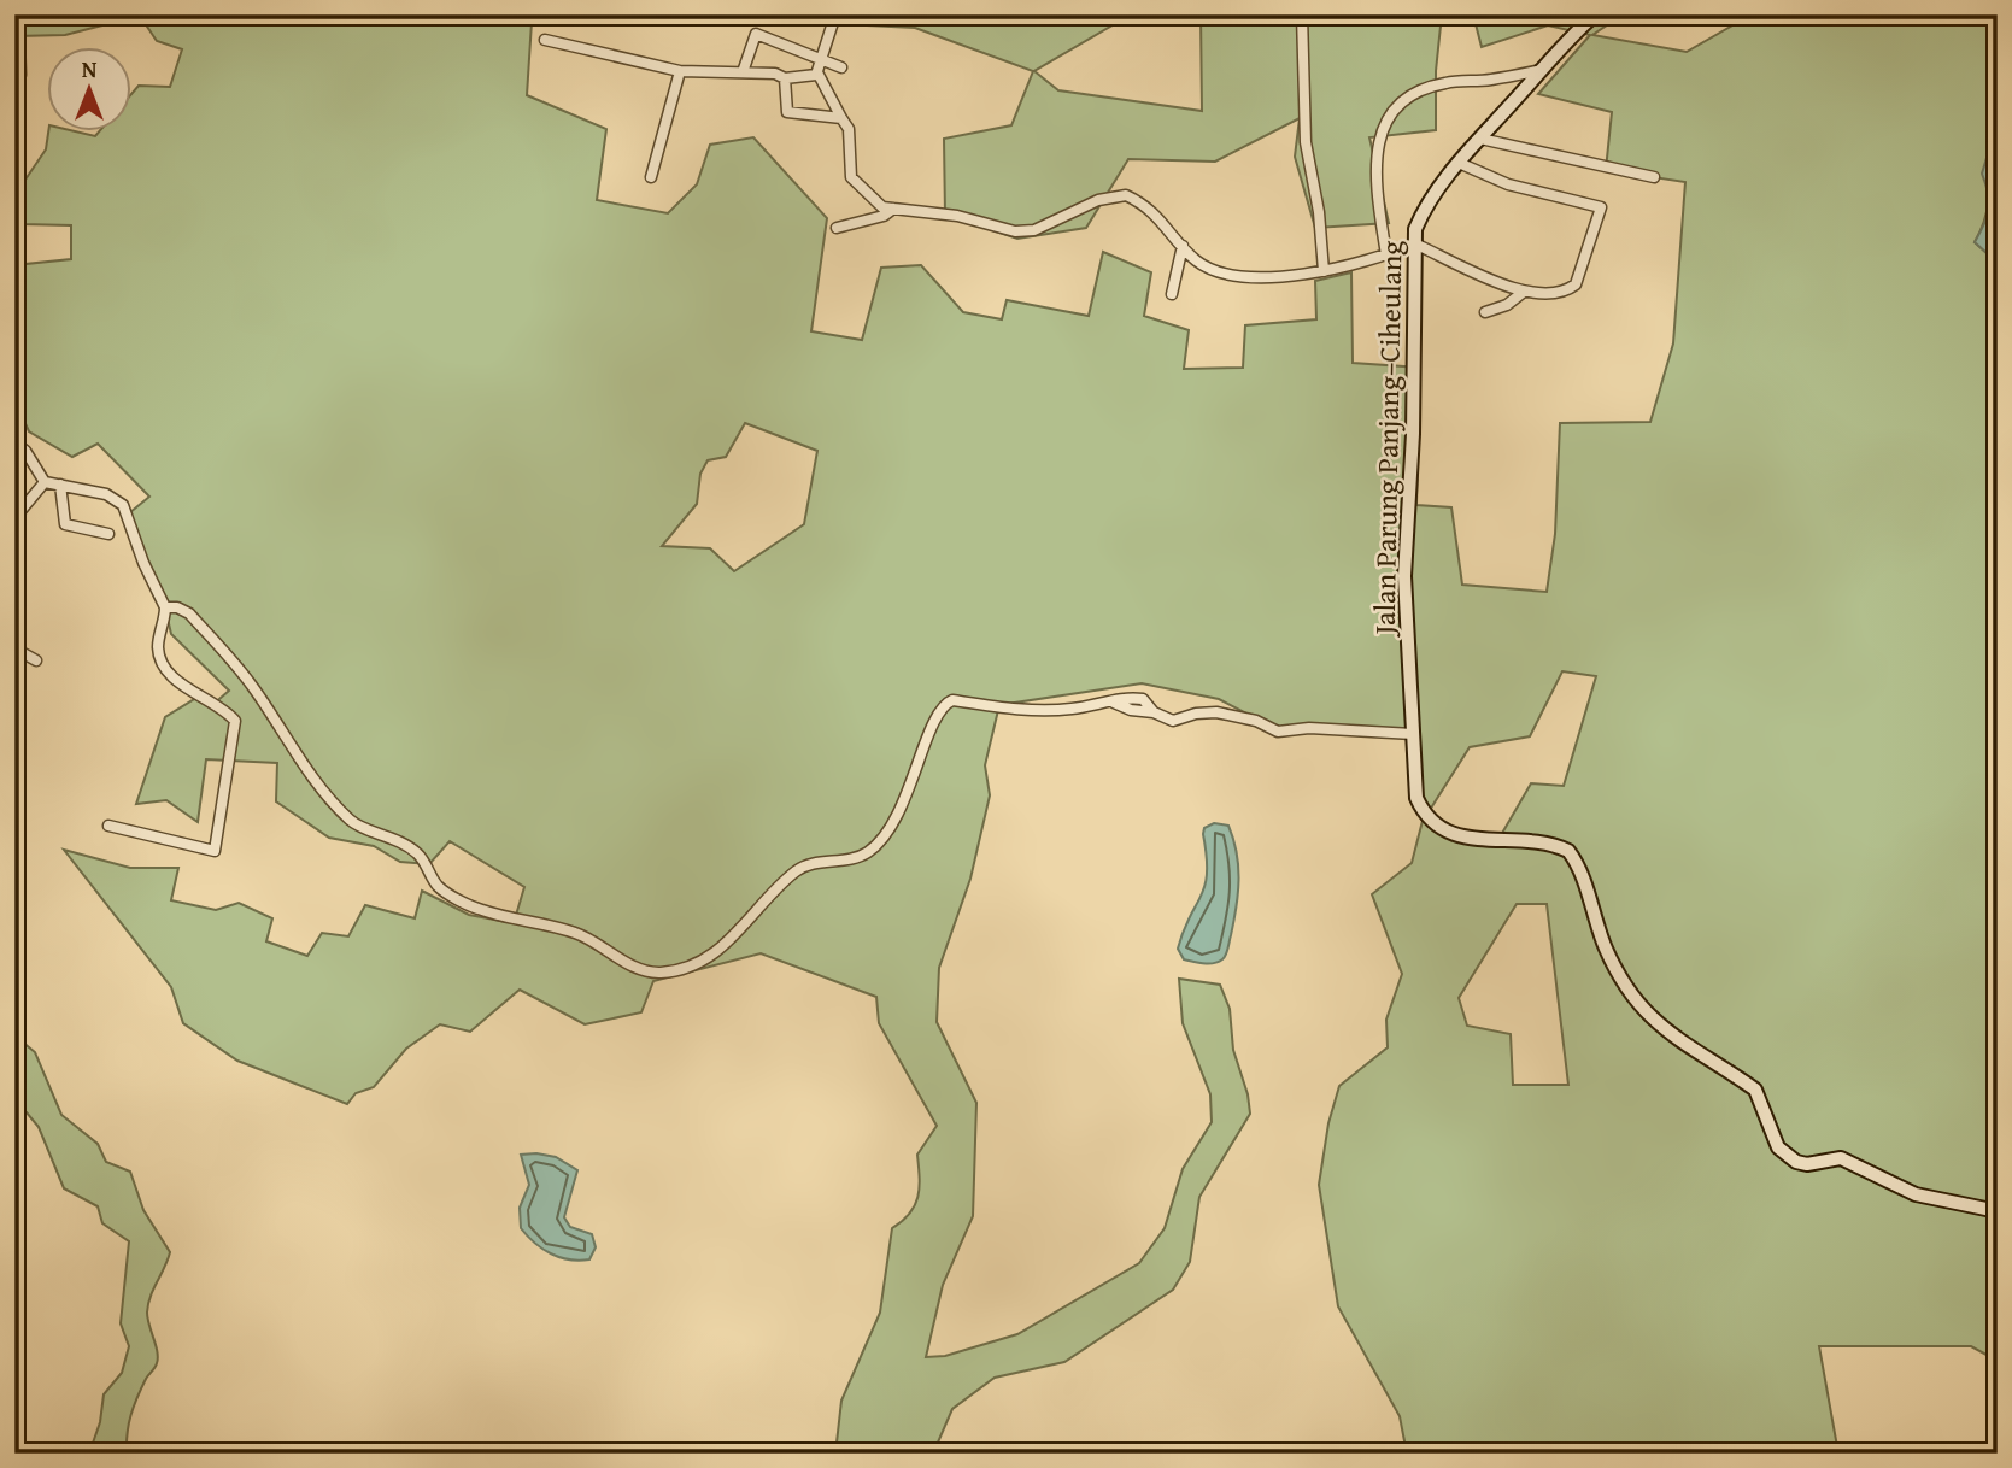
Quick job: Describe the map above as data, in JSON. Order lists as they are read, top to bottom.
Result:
{
  "streets": {
    "street": ["Jalan Parung Panjang–Ciheulang"]
  },
  "north": "top"
}
